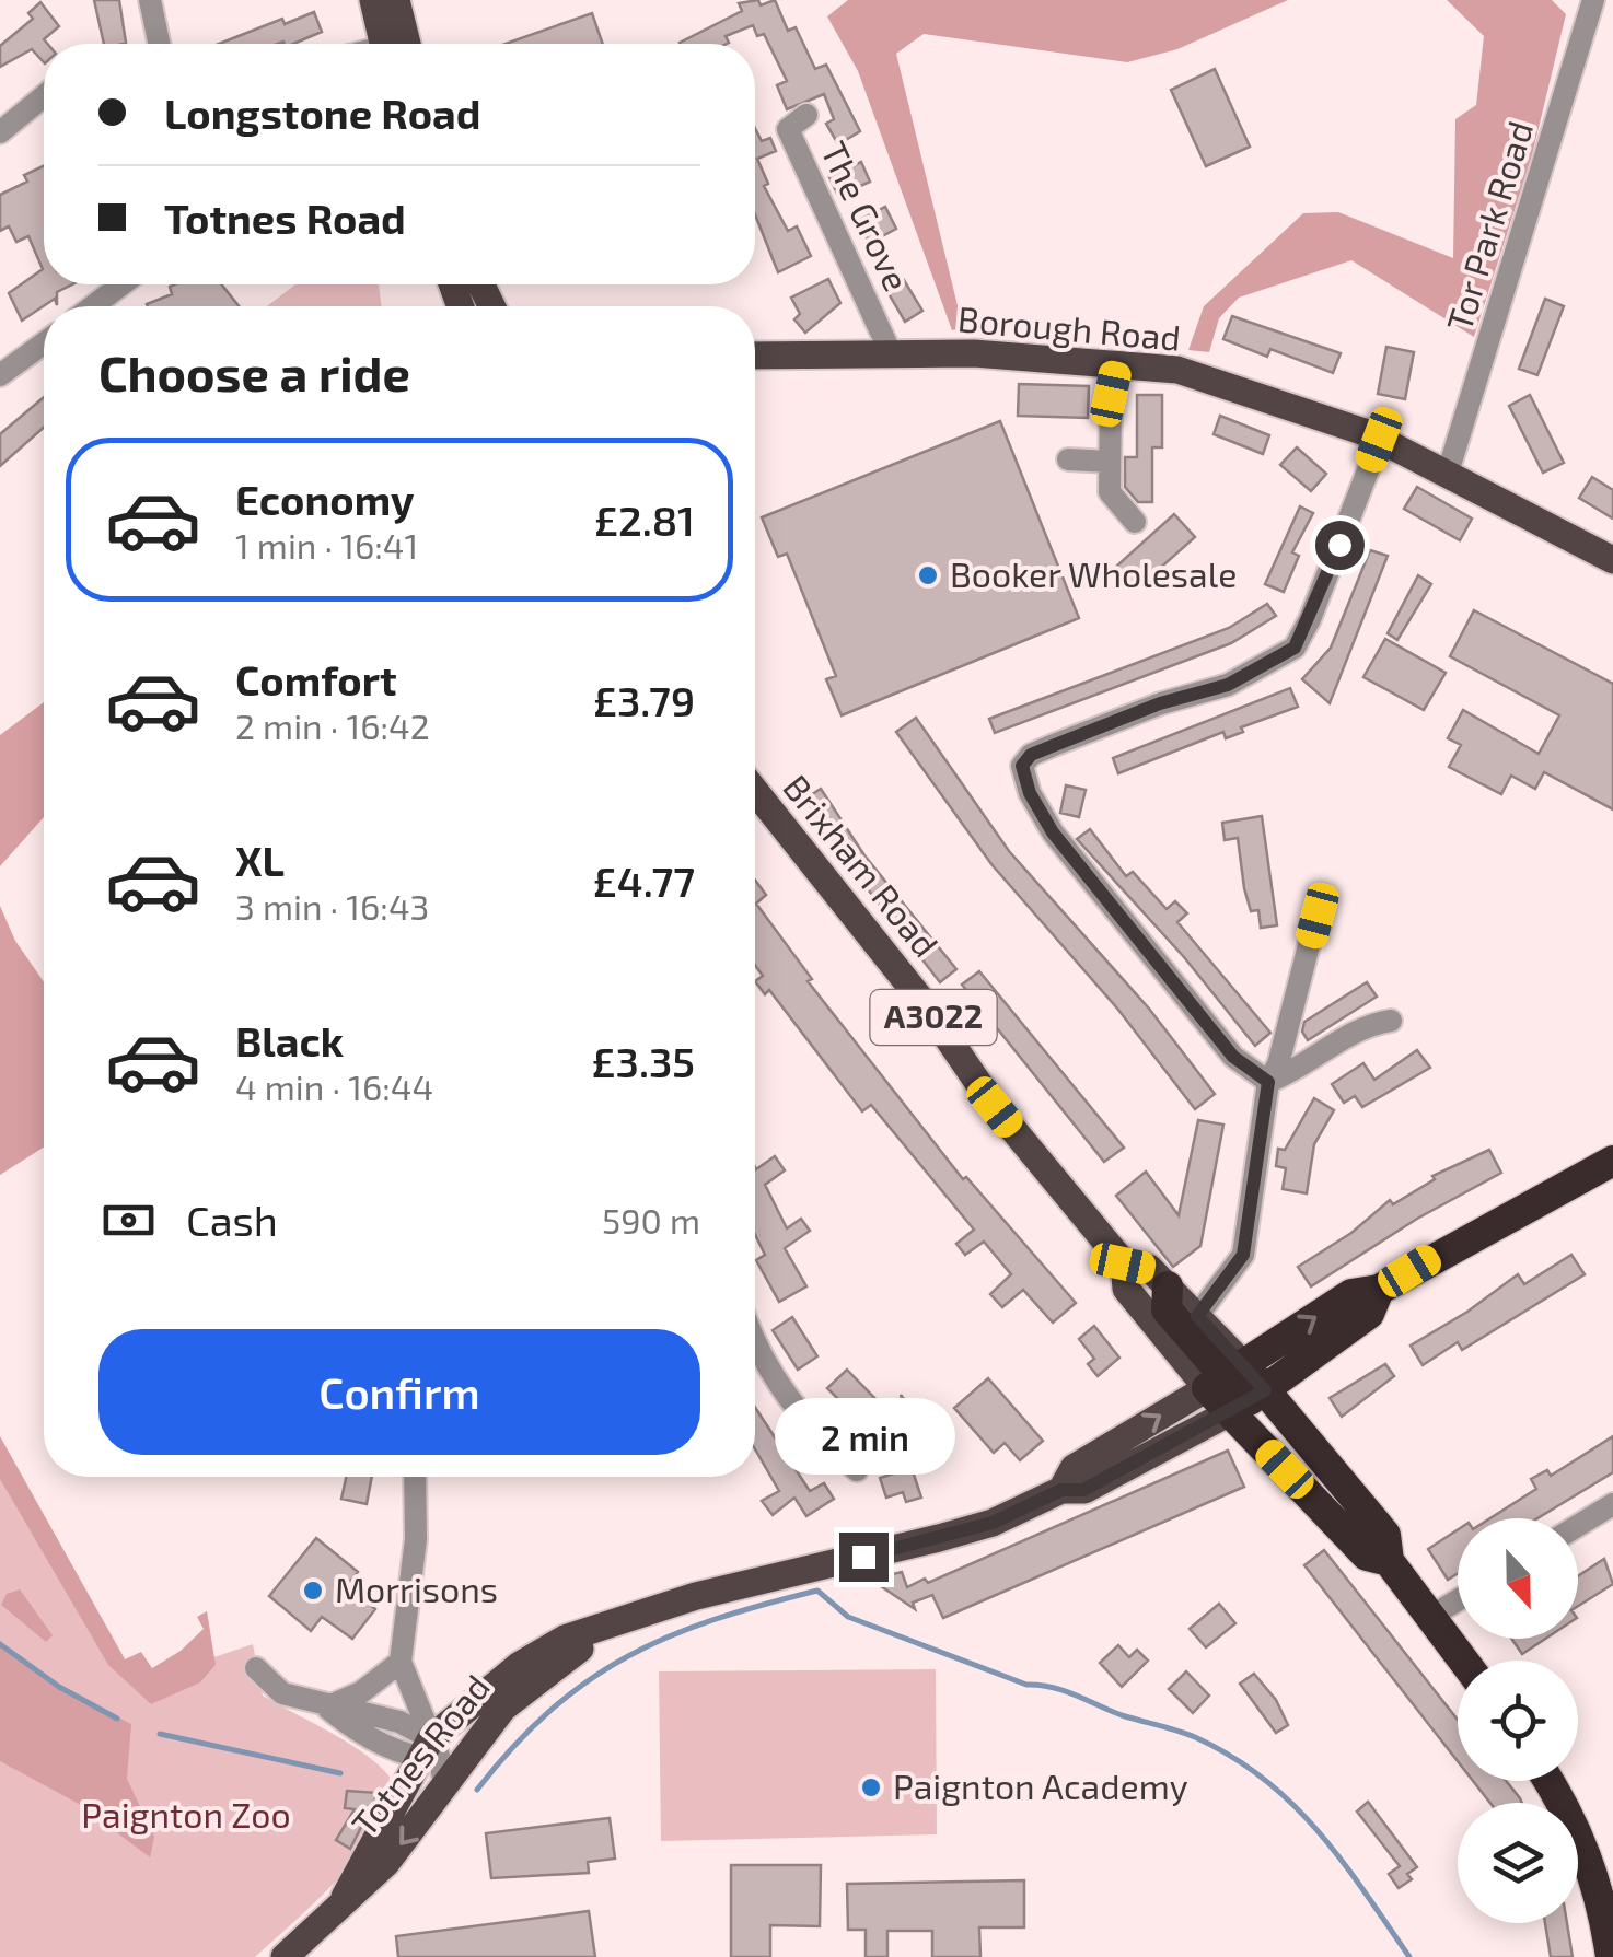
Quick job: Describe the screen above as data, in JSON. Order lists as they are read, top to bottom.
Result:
{
  "streets": {
    "highway": ["Totnes Road"],
    "main road": ["Borough Road", "Brixham Road", "A3022"],
    "street": ["The Grove", "Tor Park Road"]
  },
  "crossings": [
    ["The Grove", "Borough Road"],
    ["Tor Park Road", "Borough Road"],
    ["Brixham Road", "Totnes Road"]
  ],
  "parks": ["Paignton Zoo"],
  "places": ["Booker Wholesale", "Morrisons", "Paignton Academy"],
  "north": "bottom",
  "page": {
    "banner": ["Longstone Road", "Totnes Road"],
    "heading": "Choose a ride",
    "list": [
      {
        "name": "Economy",
        "note": "1 min · 16:41",
        "value": "£2.81"
      },
      {
        "name": "Comfort",
        "note": "2 min · 16:42",
        "value": "£3.79"
      },
      {
        "name": "XL",
        "note": "3 min · 16:43",
        "value": "£4.77"
      },
      {
        "name": "Black",
        "note": "4 min · 16:44",
        "value": "£3.35"
      }
    ],
    "pay": ["Cash", "590 m"],
    "buttons": "Confirm",
    "bubble": "2 min"
  }
}
